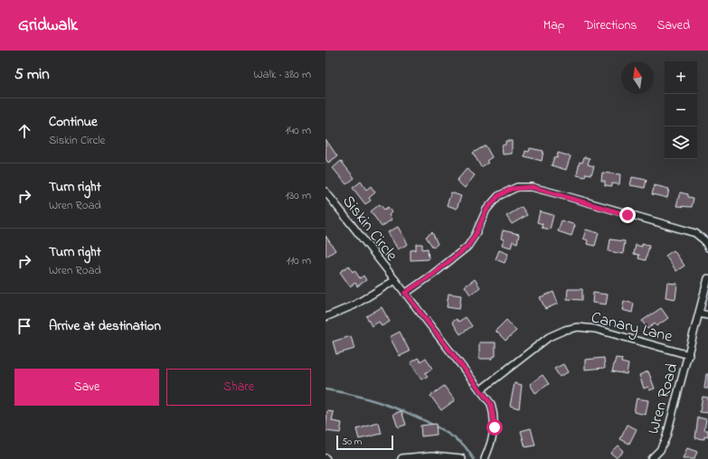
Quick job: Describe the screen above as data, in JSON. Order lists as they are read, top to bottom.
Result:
{
  "streets": {
    "street": ["Siskin Circle", "Canary Lane", "Wren Road"]
  },
  "crossings": [
    ["Siskin Circle", "Canary Lane"],
    ["Canary Lane", "Wren Road"]
  ],
  "scale_bar": "50 m",
  "north": "top",
  "page": {
    "header": "Gridwalk",
    "nav": ["Map", "Directions", "Saved"],
    "heading": ["5 min", "Walk · 380 m"],
    "map_buttons": ["+", "−"],
    "list": [
      ["Continue", "Siskin Circle", "140 m"],
      ["Turn right", "Wren Road", "130 m"],
      ["Turn right", "Wren Road", "110 m"],
      "Arrive at destination"
    ],
    "buttons": ["Save", "Share"],
    "scale": "50 m"
  }
}
